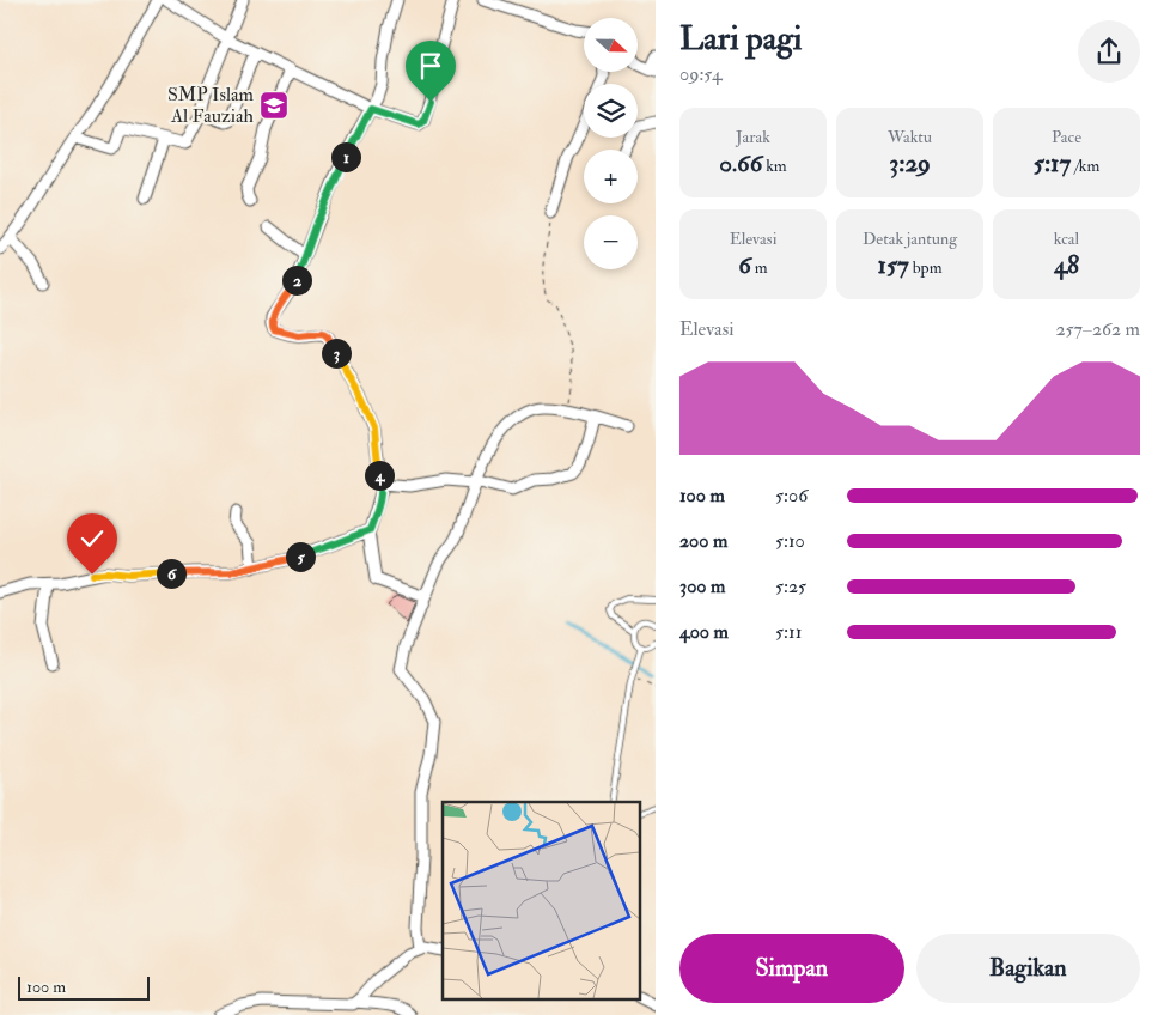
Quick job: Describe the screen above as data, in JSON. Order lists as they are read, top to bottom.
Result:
{
  "places": {
    "school or university": ["SMP Islam Al Fauziah"]
  },
  "scale_bar": "100 m",
  "north": "right",
  "page": {
    "heading": ["Lari pagi", "09:54"],
    "map_buttons": ["+", "−"],
    "stats": [
      ["Jarak", "0.66 km"],
      ["Waktu", "3:29"],
      ["Pace", "5:17 /km"],
      ["Elevasi", "6 m"],
      ["Detak jantung", "157 bpm"],
      ["kcal", "48"]
    ],
    "pins": [
      "1",
      "2",
      "3",
      "4",
      "5",
      "6"
    ],
    "chart": ["Elevasi", "257–262 m"],
    "list": [
      {
        "name": "100 m",
        "note": "5:06"
      },
      {
        "name": "200 m",
        "note": "5:10"
      },
      {
        "name": "300 m",
        "note": "5:25"
      },
      {
        "name": "400 m",
        "note": "5:11"
      }
    ],
    "buttons": ["Simpan", "Bagikan"],
    "scale": "100 m"
  }
}
